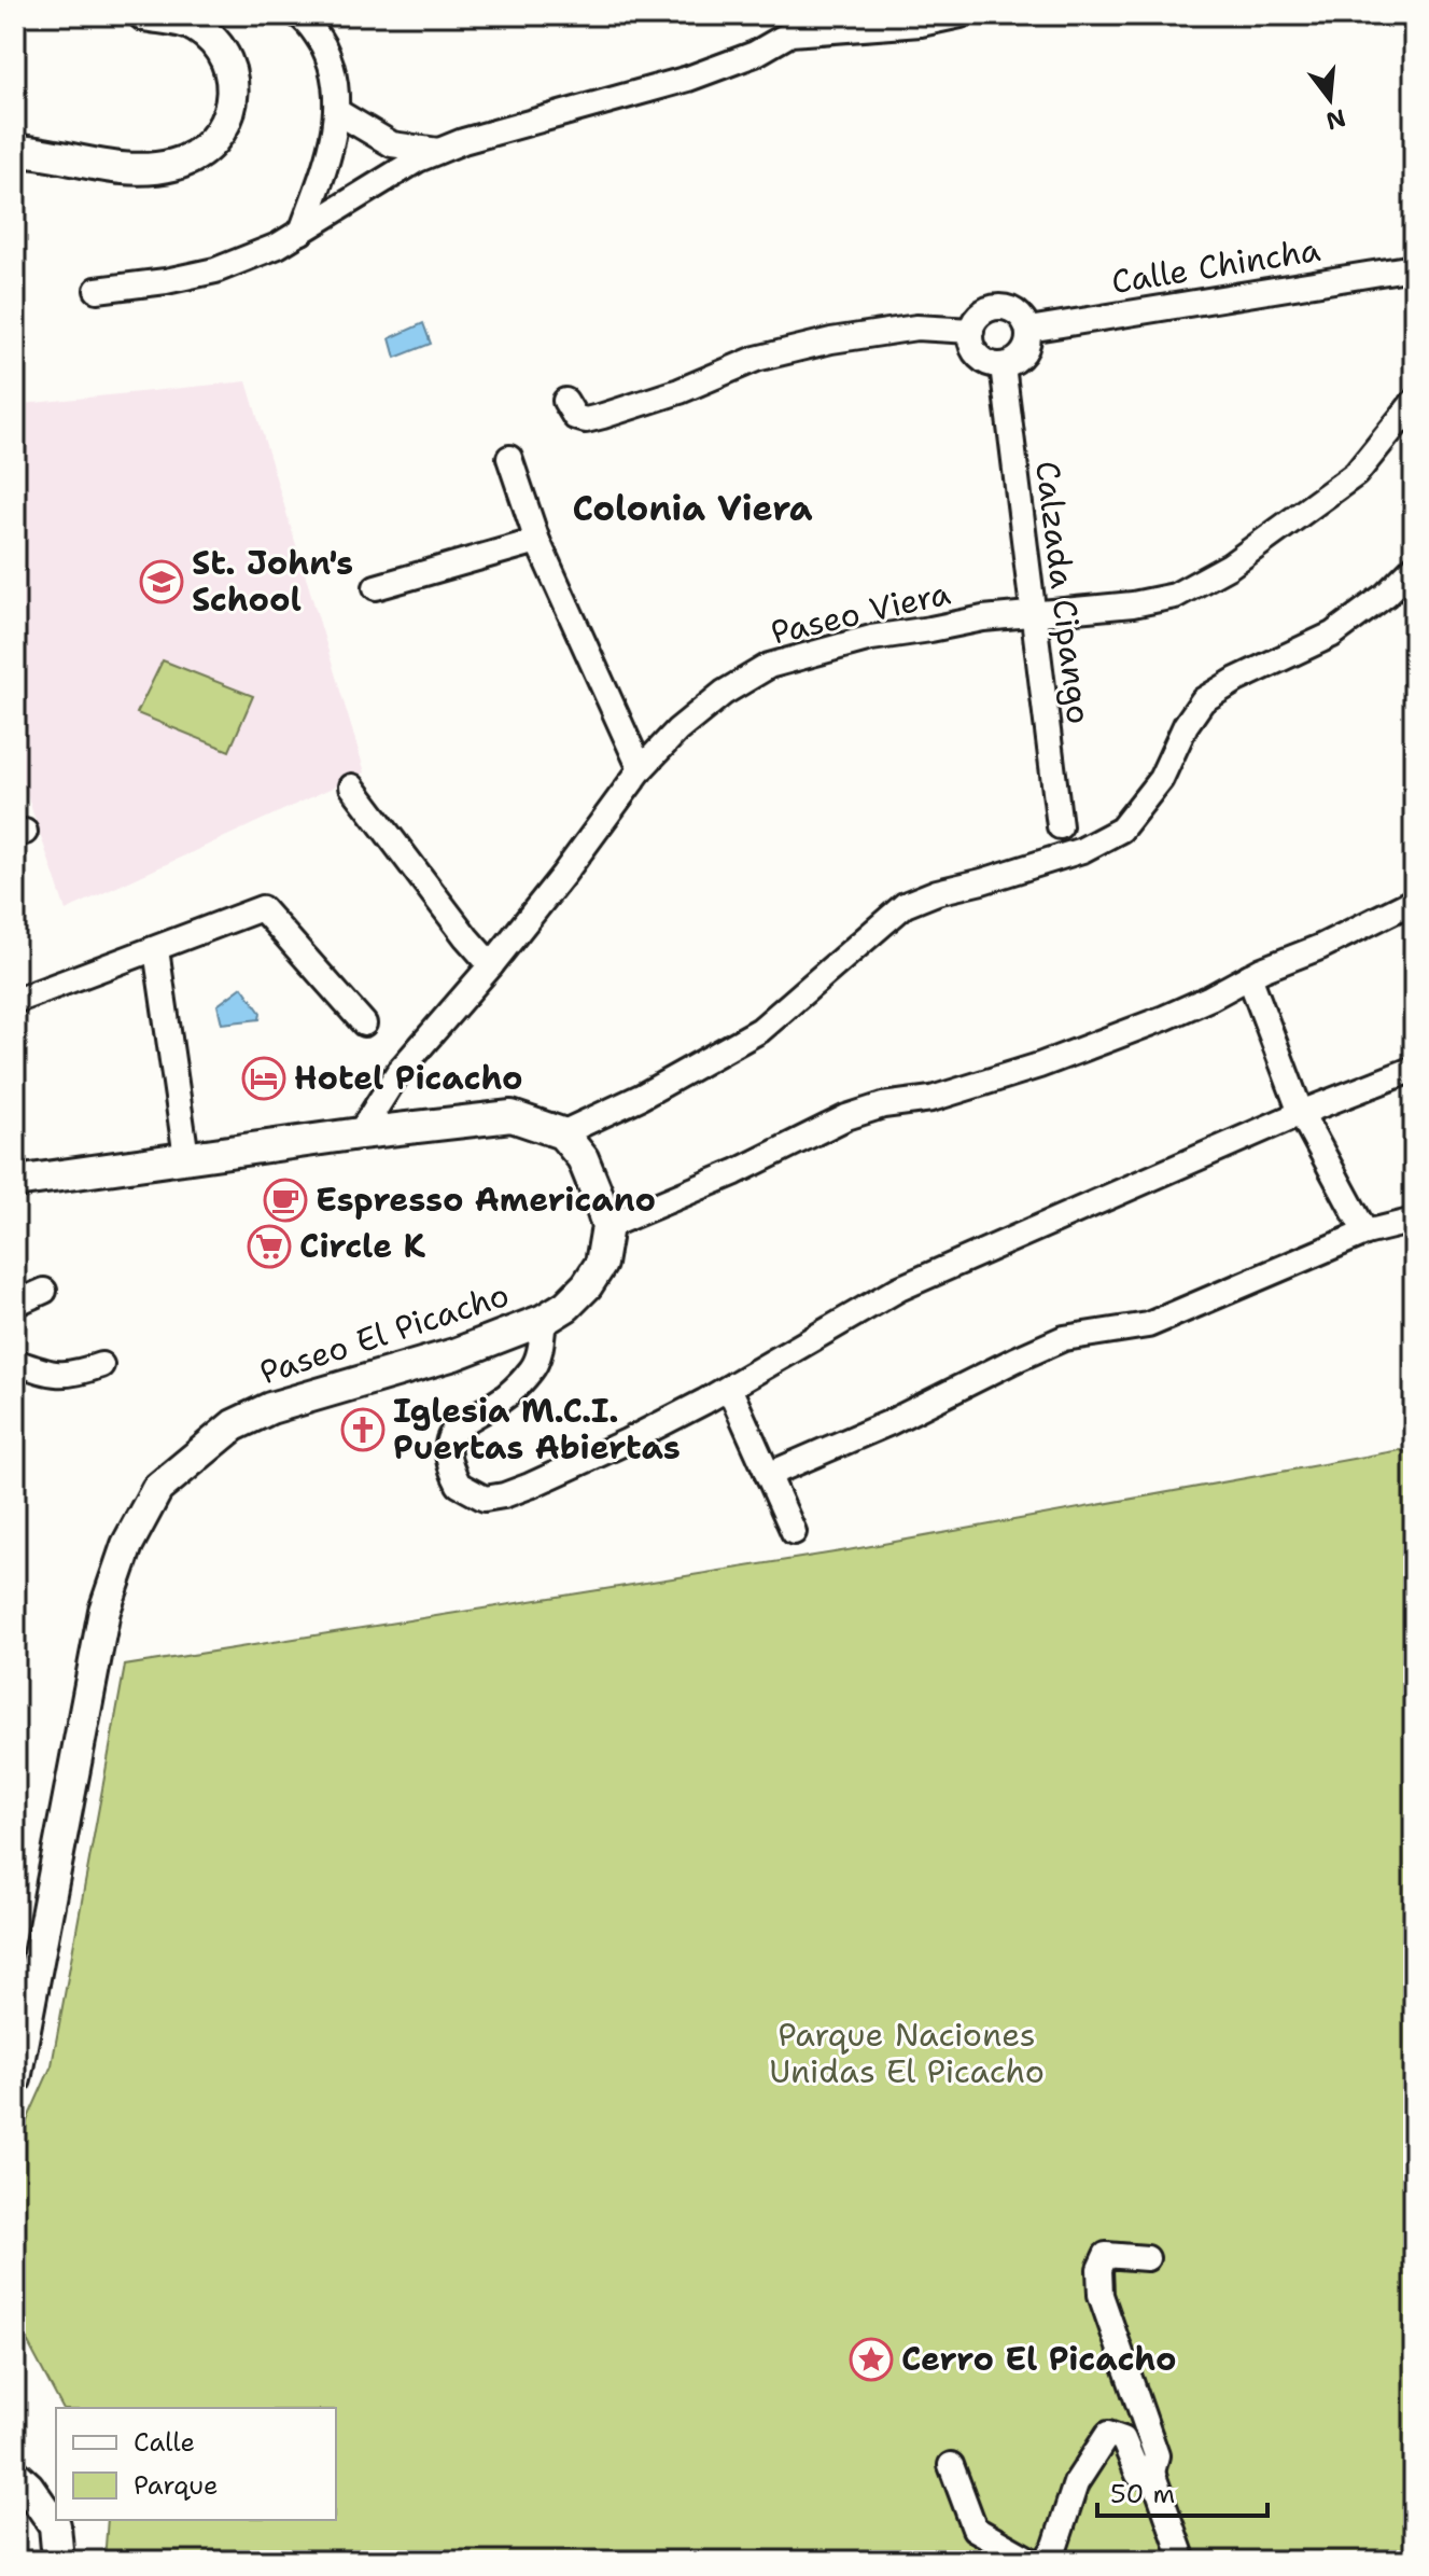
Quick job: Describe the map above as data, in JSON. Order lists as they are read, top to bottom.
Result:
{
  "streets": {
    "street": [
      "Calle Chincha",
      "Calzada Cipango",
      "Paseo Viera",
      "Paseo El Picacho"
    ]
  },
  "crossings": [
    ["Calle Chincha", "Calzada Cipango"],
    ["Calzada Cipango", "Paseo Viera"]
  ],
  "districts": ["Colonia Viera"],
  "parks": ["Parque Naciones Unidas El Picacho"],
  "places": {
    "school or university": ["St. John's School"],
    "hotel": ["Hotel Picacho"],
    "cafe": ["Espresso Americano"],
    "supermarket": ["Circle K"],
    "church": ["Iglesia M.C.I. Puertas Abiertas"],
    "place": ["Cerro El Picacho"]
  },
  "legend": ["Calle", "Parque"],
  "scale_bar": "50 m",
  "north": "bottom"
}
